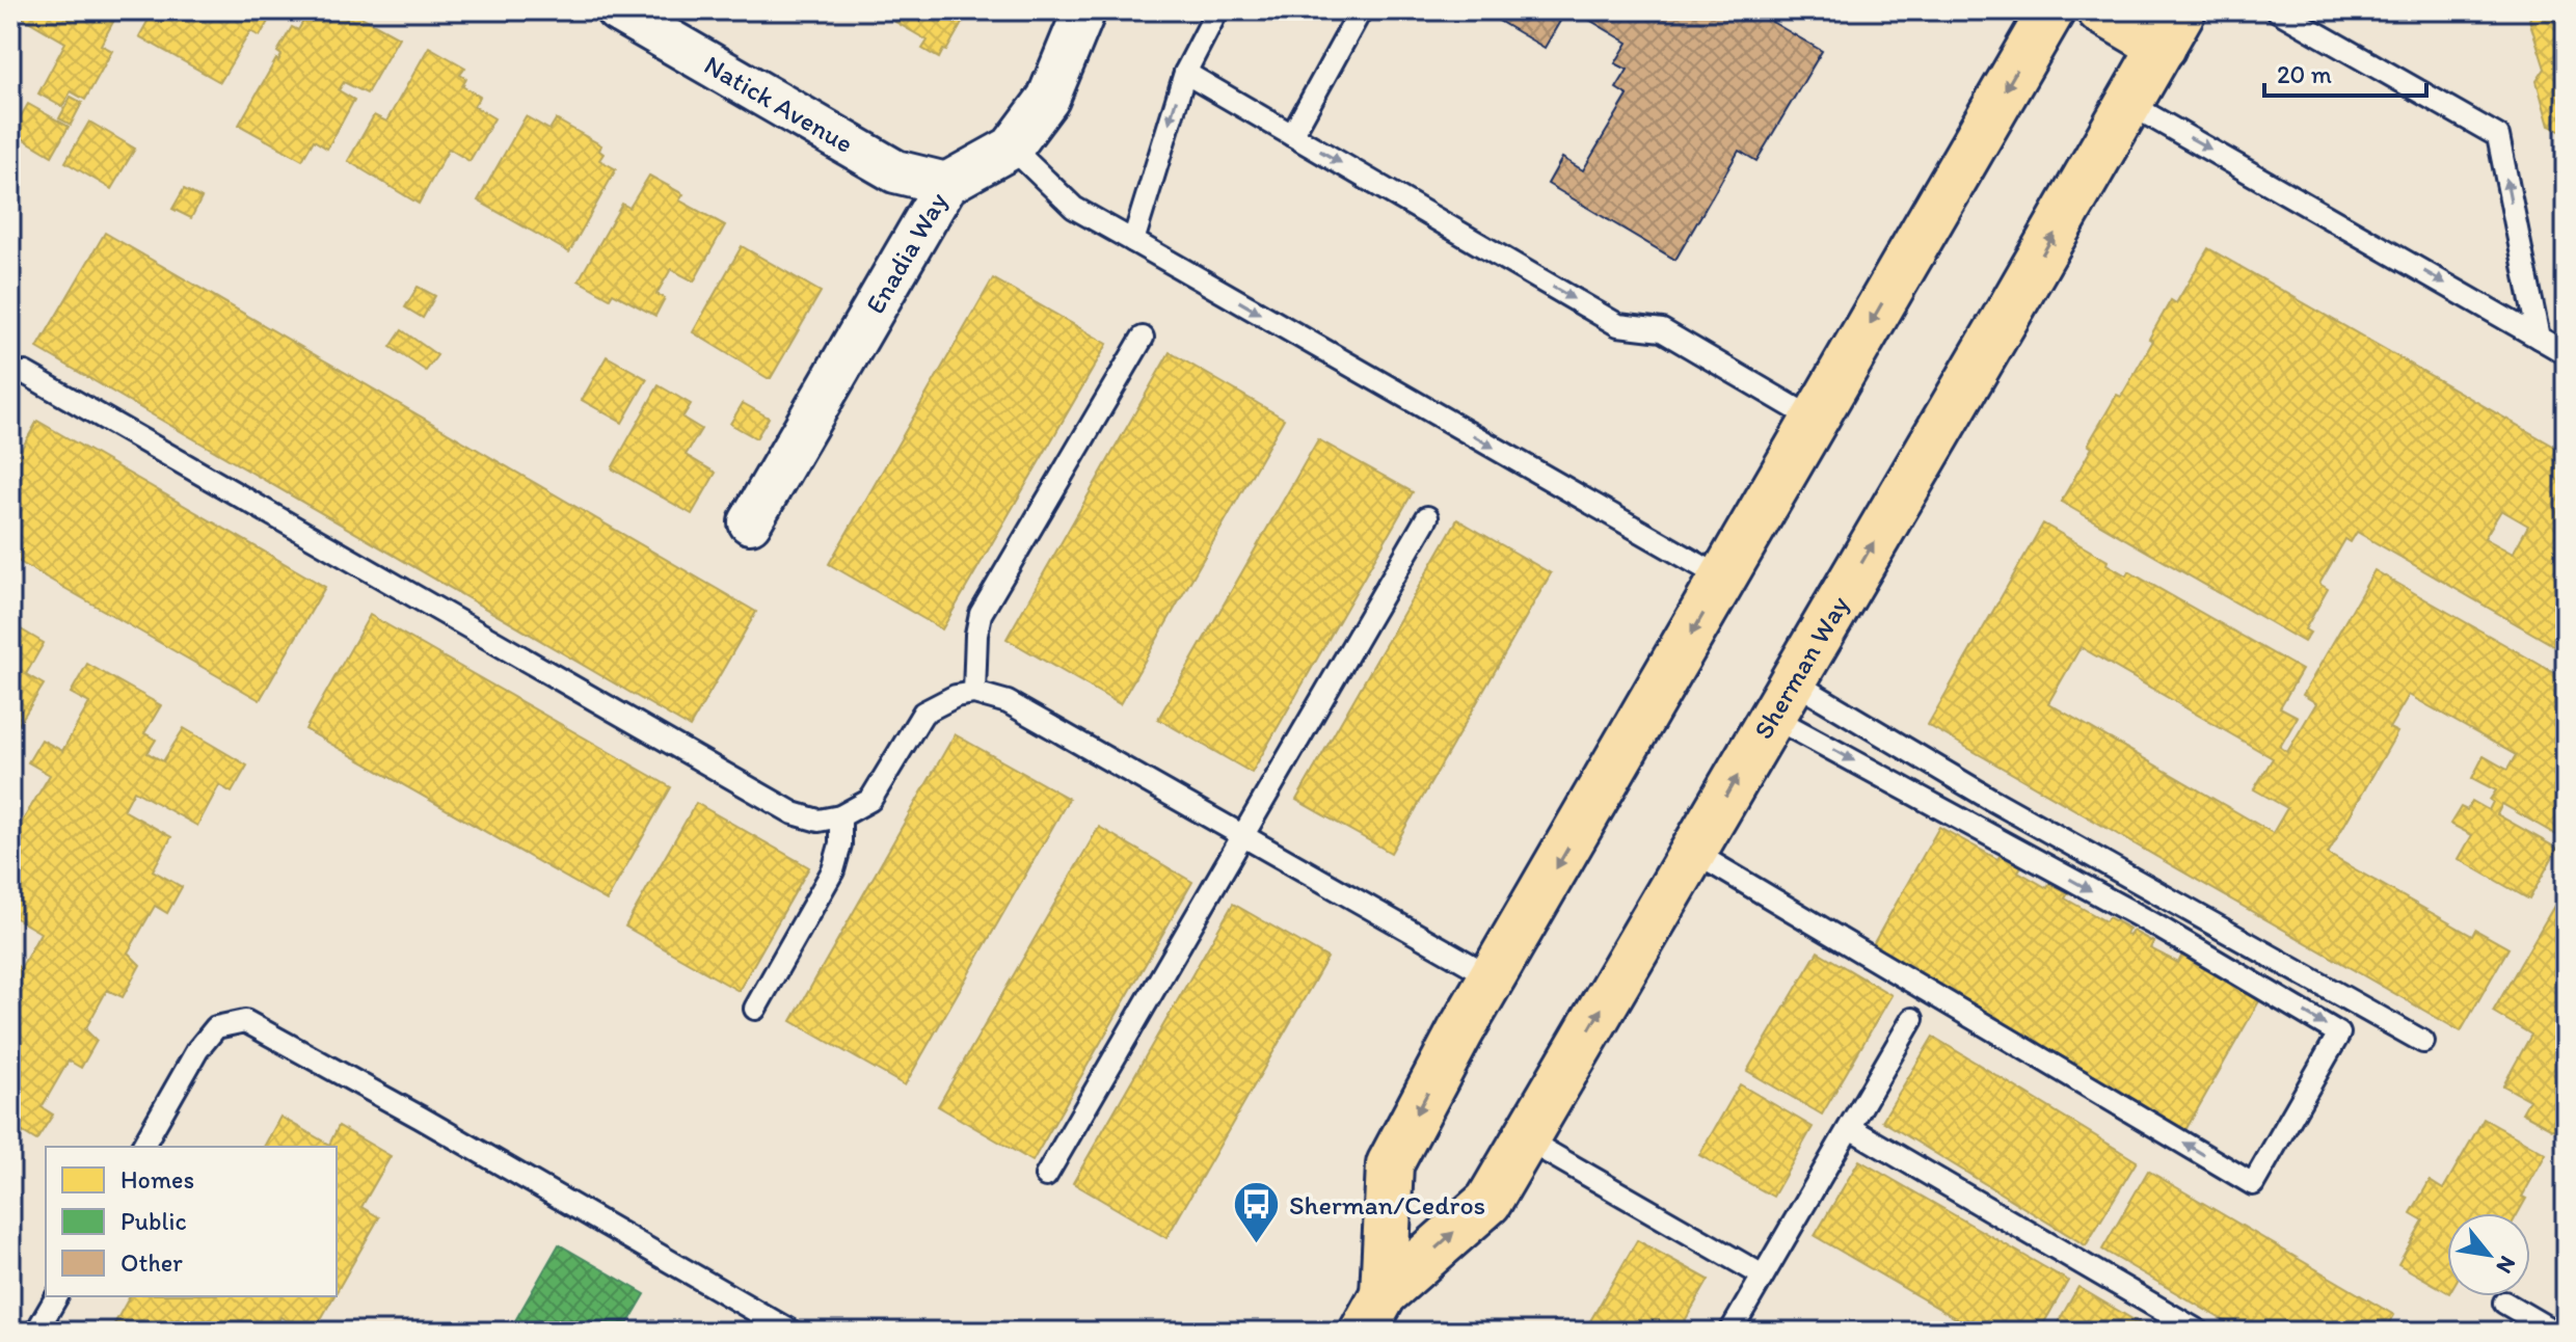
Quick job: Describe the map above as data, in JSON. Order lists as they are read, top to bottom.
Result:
{
  "streets": {
    "main road": ["Sherman Way"],
    "street": ["Natick Avenue", "Enadia Way"]
  },
  "crossings": [
    ["Natick Avenue", "Enadia Way"]
  ],
  "places": {
    "bus stop": ["Sherman/Cedros"]
  },
  "legend": ["Homes", "Public", "Other"],
  "scale_bar": "20 m",
  "north": "bottom right"
}
